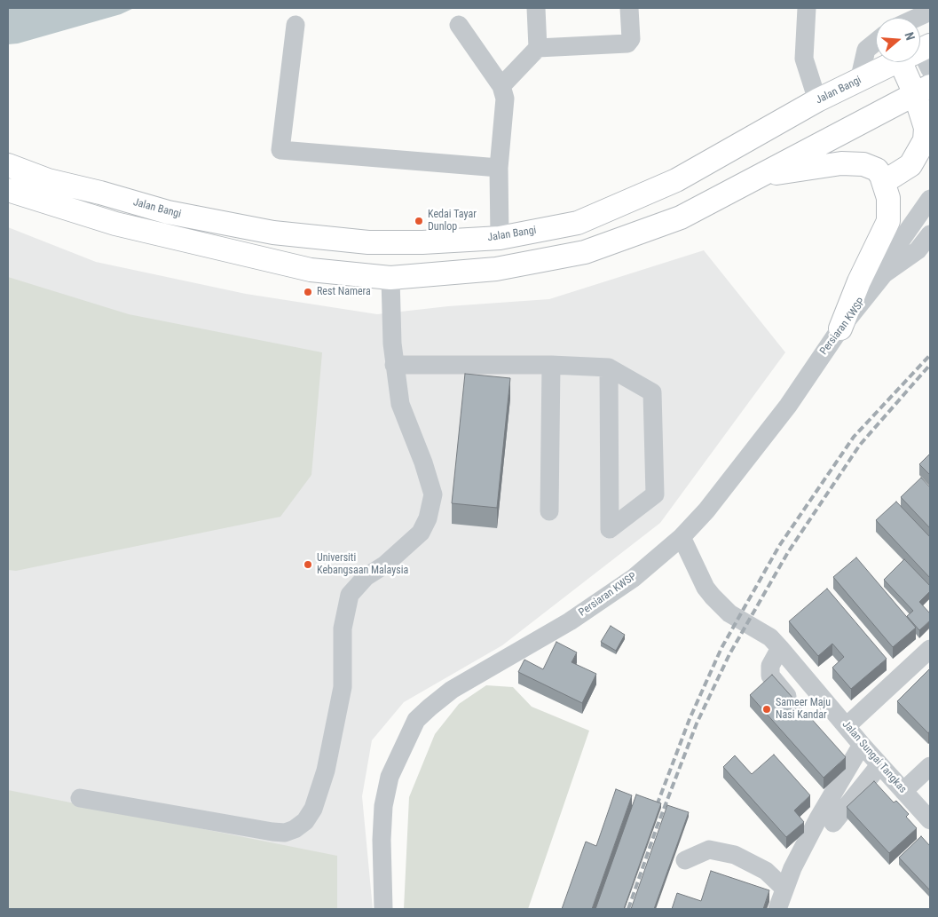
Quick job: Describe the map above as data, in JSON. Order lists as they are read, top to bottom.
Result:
{
  "streets": {
    "main road": ["Jalan Bangi"],
    "street": ["Persiaran KWSP", "Jalan Sungai Tangkas"]
  },
  "crossings": [
    ["Persiaran KWSP", "Jalan Sungai Tangkas"]
  ],
  "places": [
    "Kedai Tayar Dunlop",
    "Rest Namera",
    "Universiti Kebangsaan Malaysia",
    "Sameer Maju Nasi Kandar"
  ],
  "north": "right"
}
